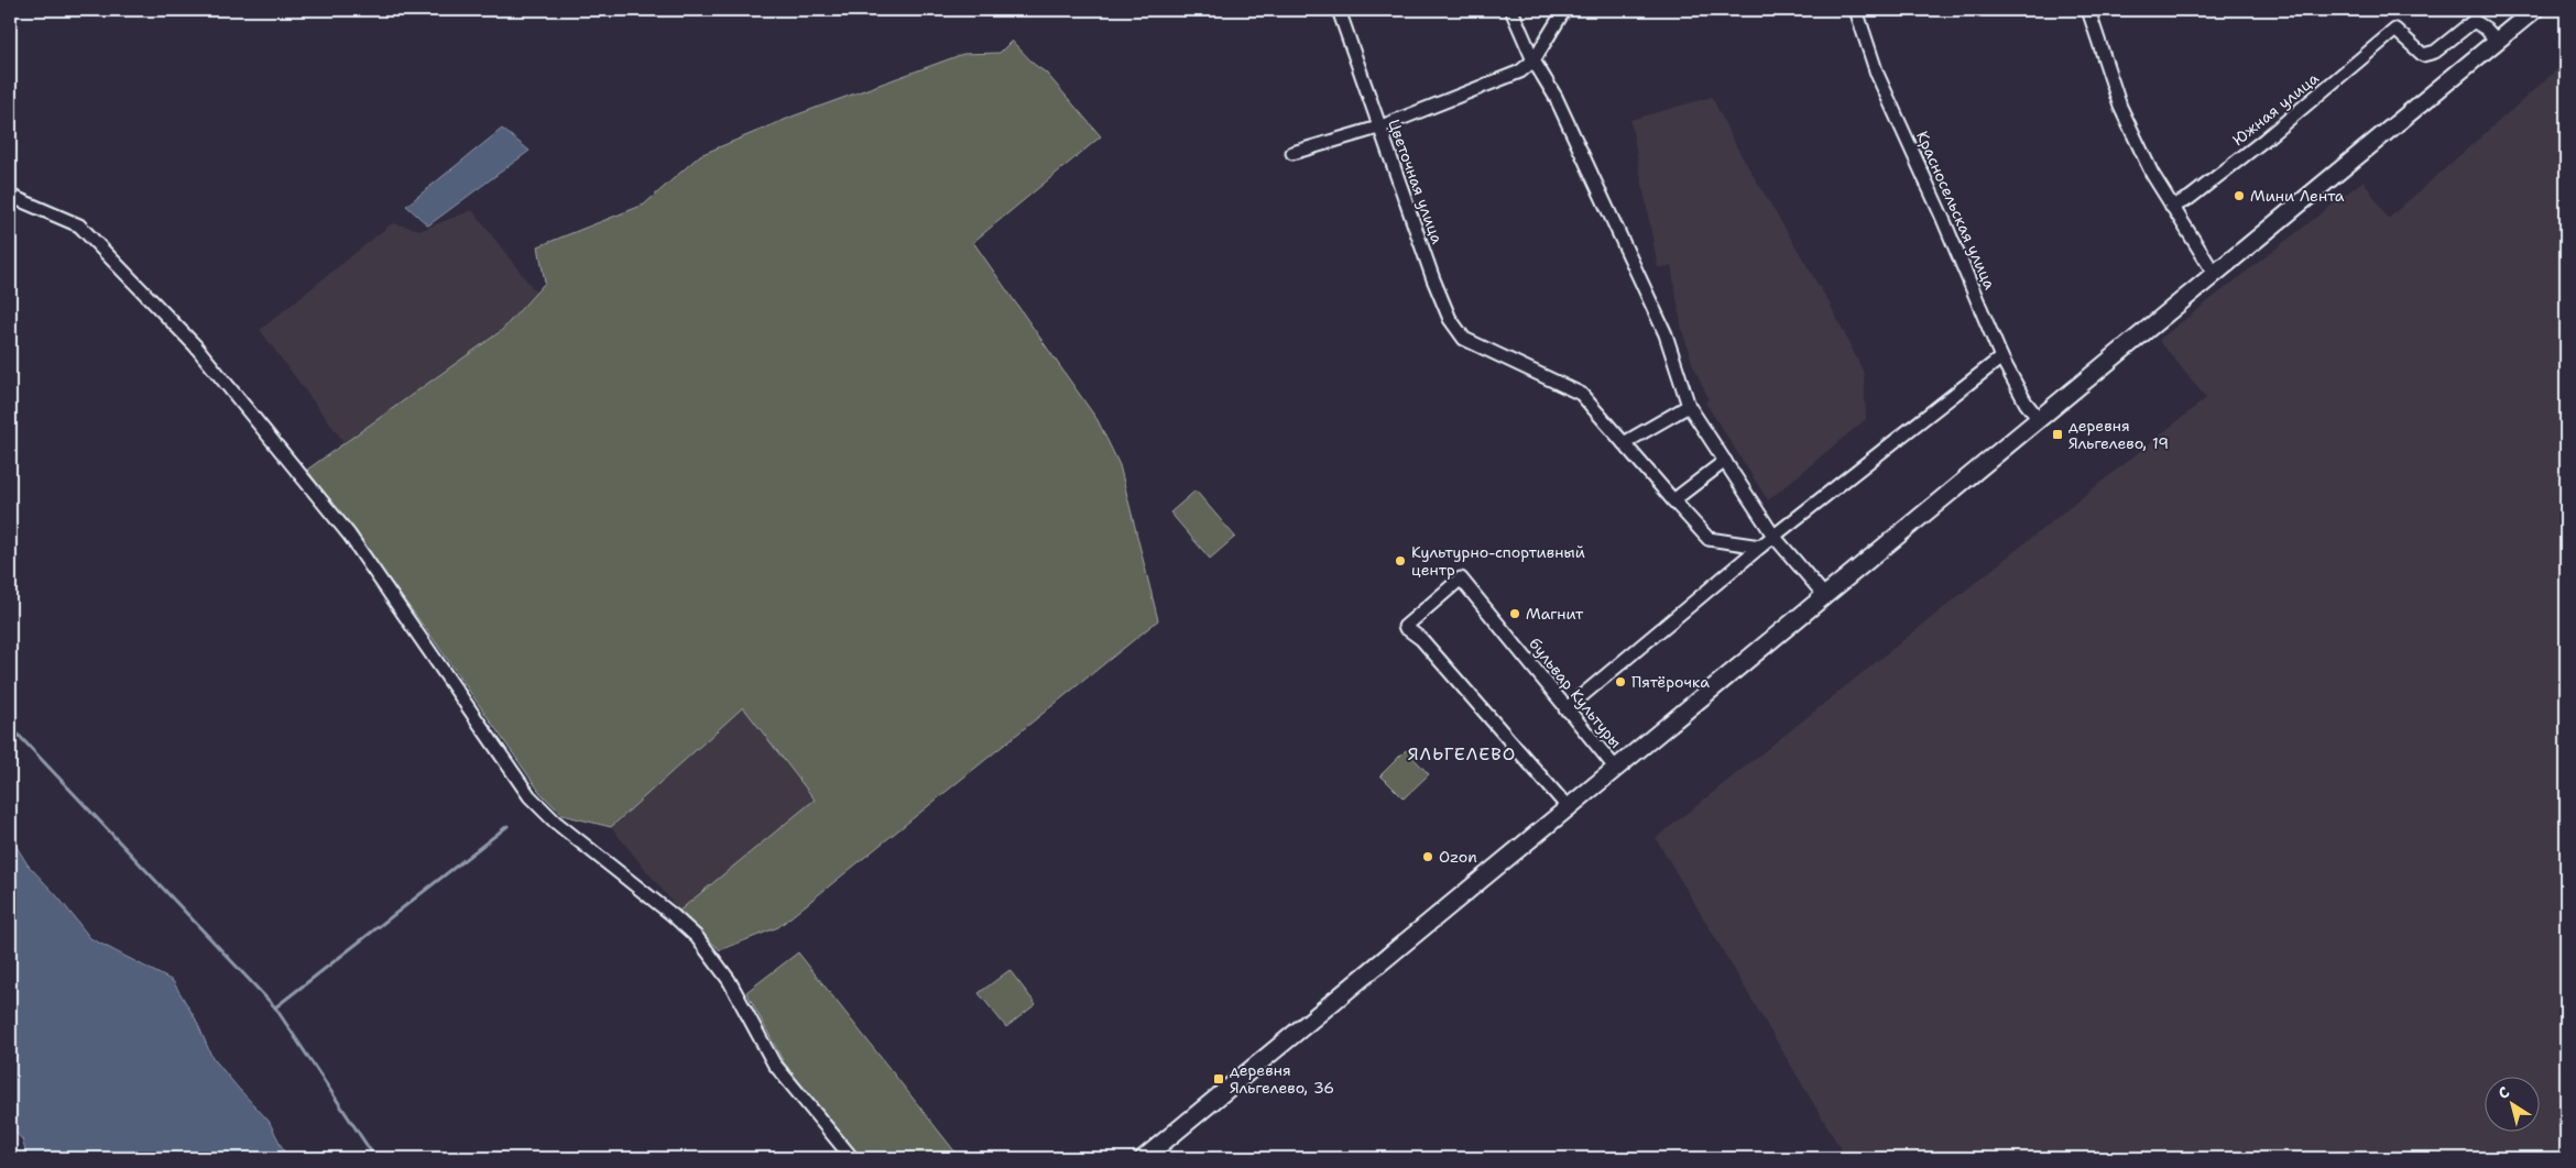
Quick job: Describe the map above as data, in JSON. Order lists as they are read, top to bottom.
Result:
{
  "streets": {
    "street": [
      "Южная улица",
      "Цветочная улица",
      "Красносельская улица",
      "бульвар Культуры"
    ]
  },
  "districts": ["ЯЛЬГЕЛЕВО"],
  "places": {
    "other": [
      "Мини Лента",
      "Культурно-спортивный центр",
      "Магнит",
      "Пятёрочка",
      "Ozon"
    ],
    "transit": ["деревня Яльгелево, 19", "деревня Яльгелево, 36"]
  },
  "north": "top left"
}
